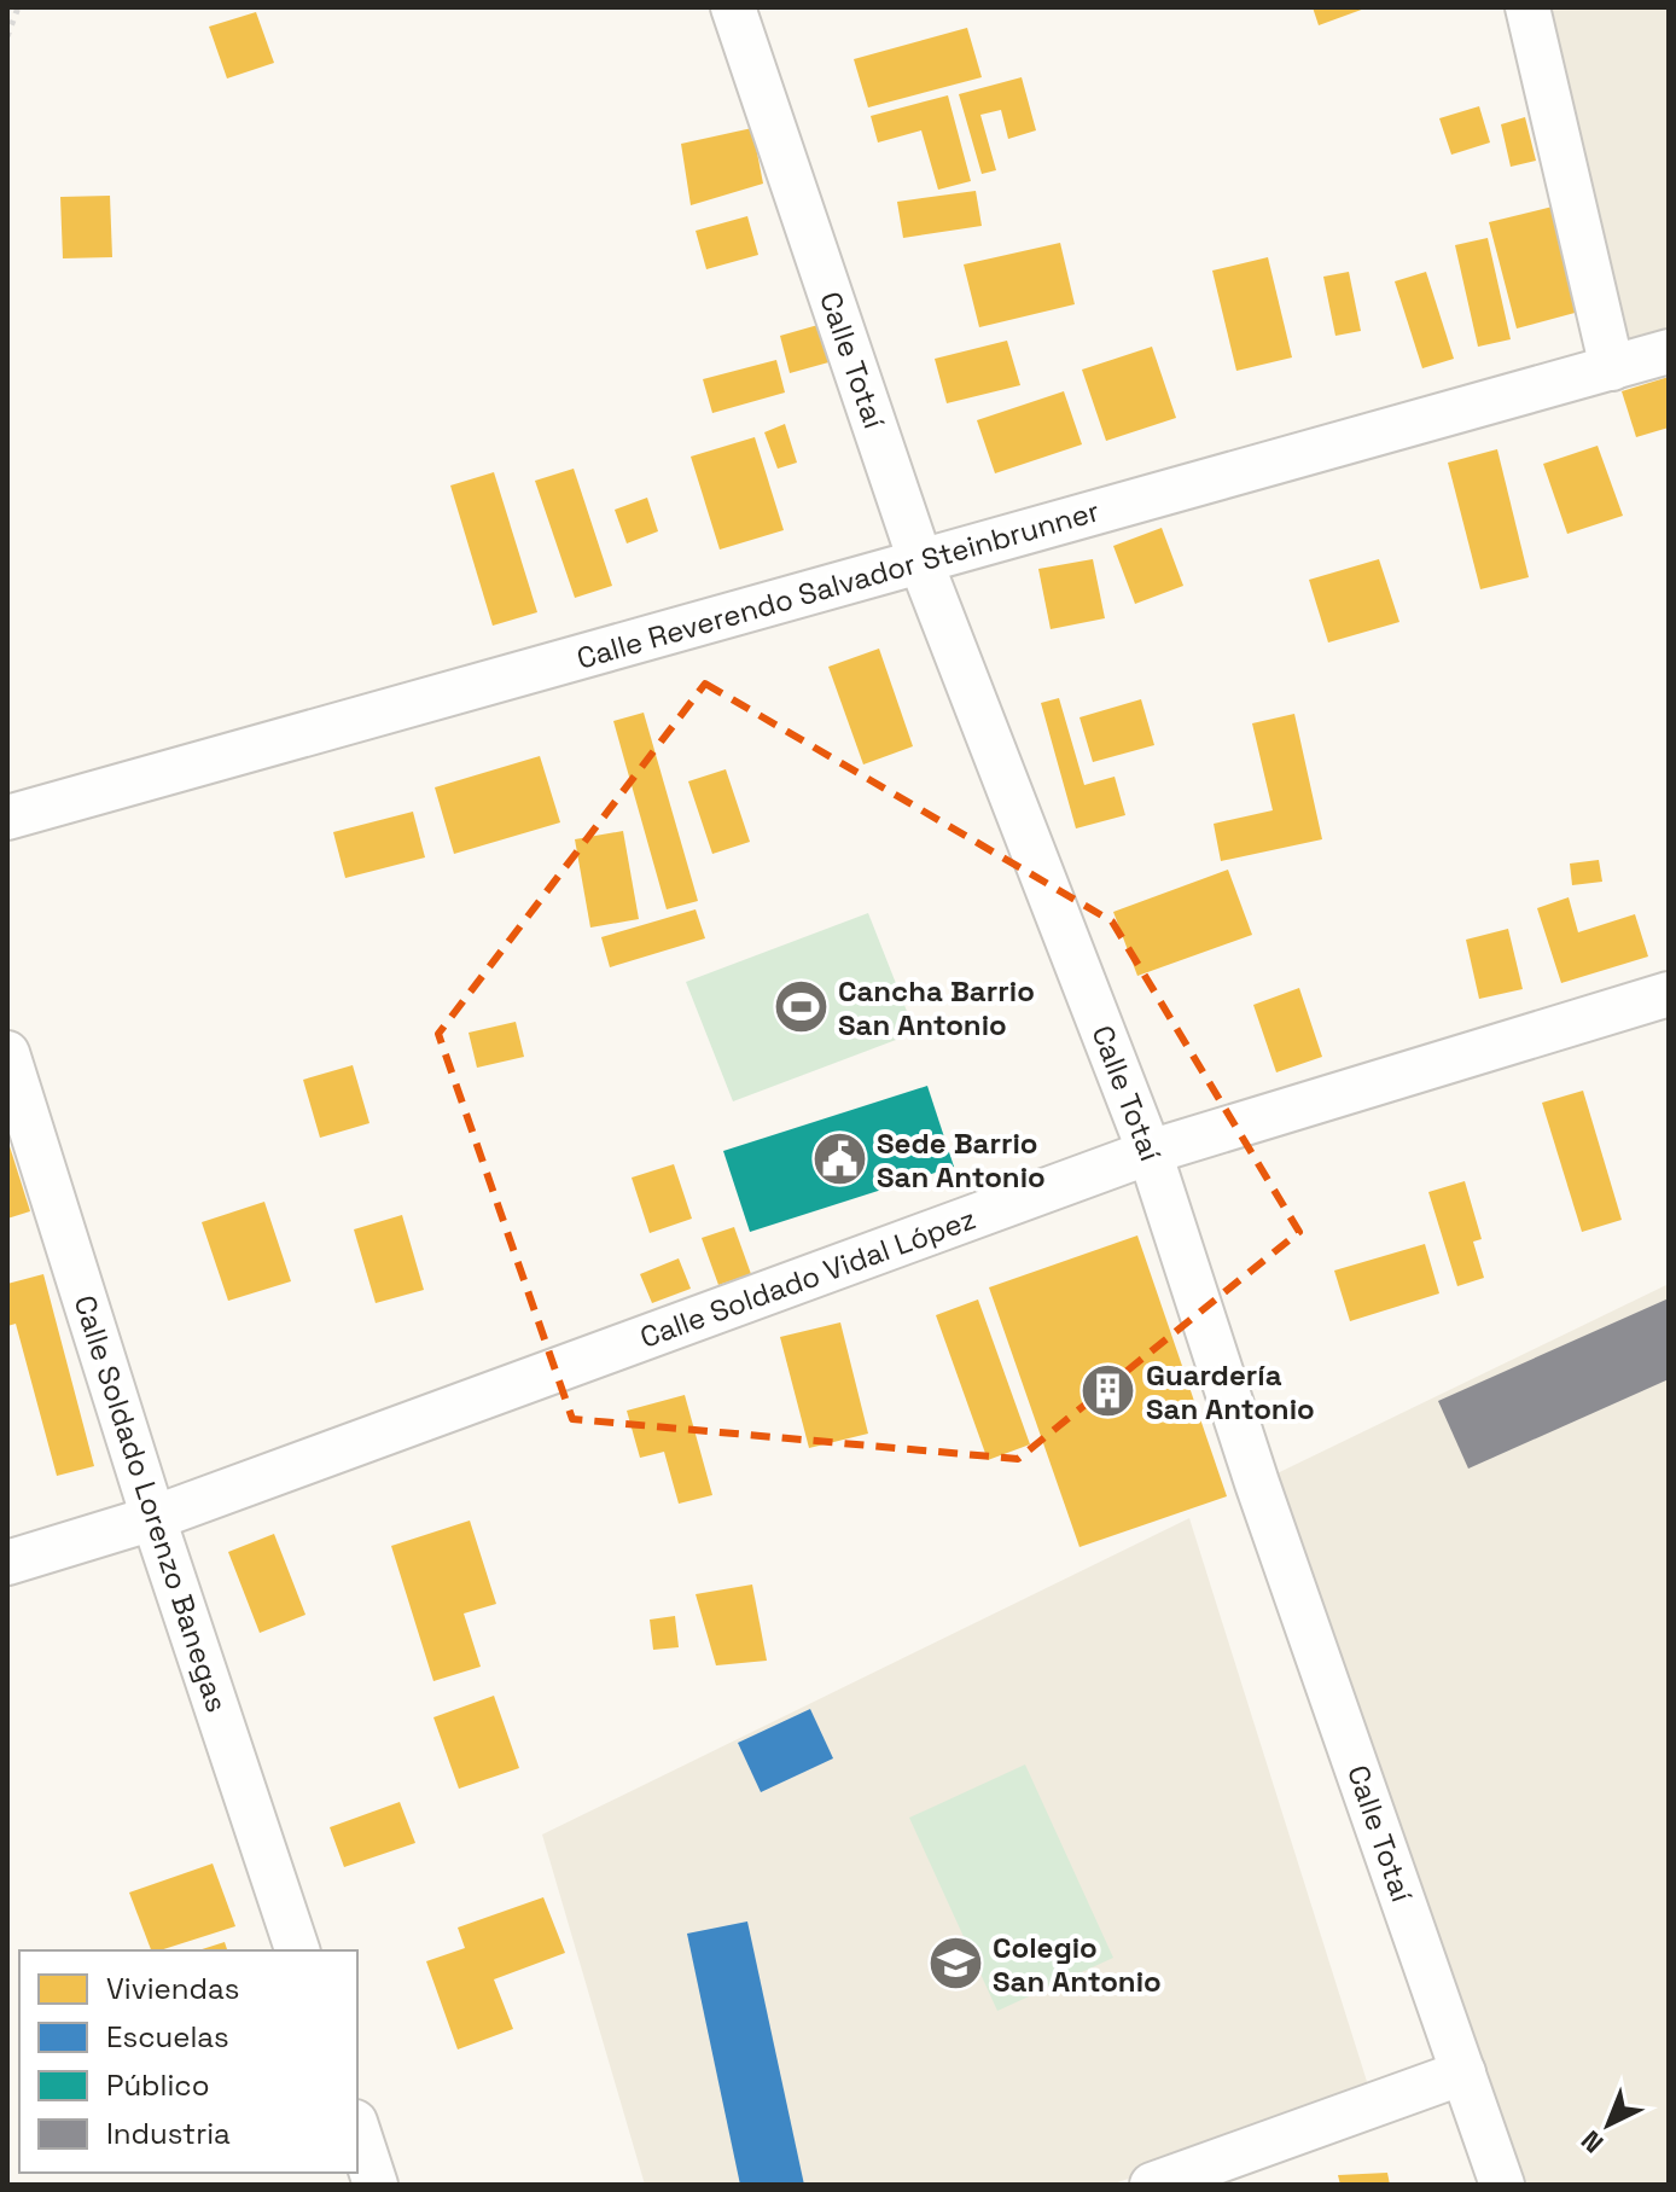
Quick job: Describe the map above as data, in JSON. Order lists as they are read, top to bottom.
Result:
{
  "streets": {
    "street": [
      "Calle Totaí",
      "Calle Reverendo Salvador Steinbrunner",
      "Calle Soldado Vidal López",
      "Calle Soldado Lorenzo Banegas"
    ]
  },
  "crossings": [
    ["Calle Totaí", "Calle Reverendo Salvador Steinbrunner"],
    ["Calle Totaí", "Calle Soldado Vidal López"],
    ["Calle Soldado Vidal López", "Calle Soldado Lorenzo Banegas"]
  ],
  "places": {
    "sports": ["Cancha Barrio San Antonio"],
    "public building": ["Sede Barrio San Antonio"],
    "building": ["Guardería San Antonio"],
    "school or university": ["Colegio San Antonio"]
  },
  "legend": [
    "Viviendas",
    "Escuelas",
    "Público",
    "Industria"
  ],
  "north": "bottom left"
}
